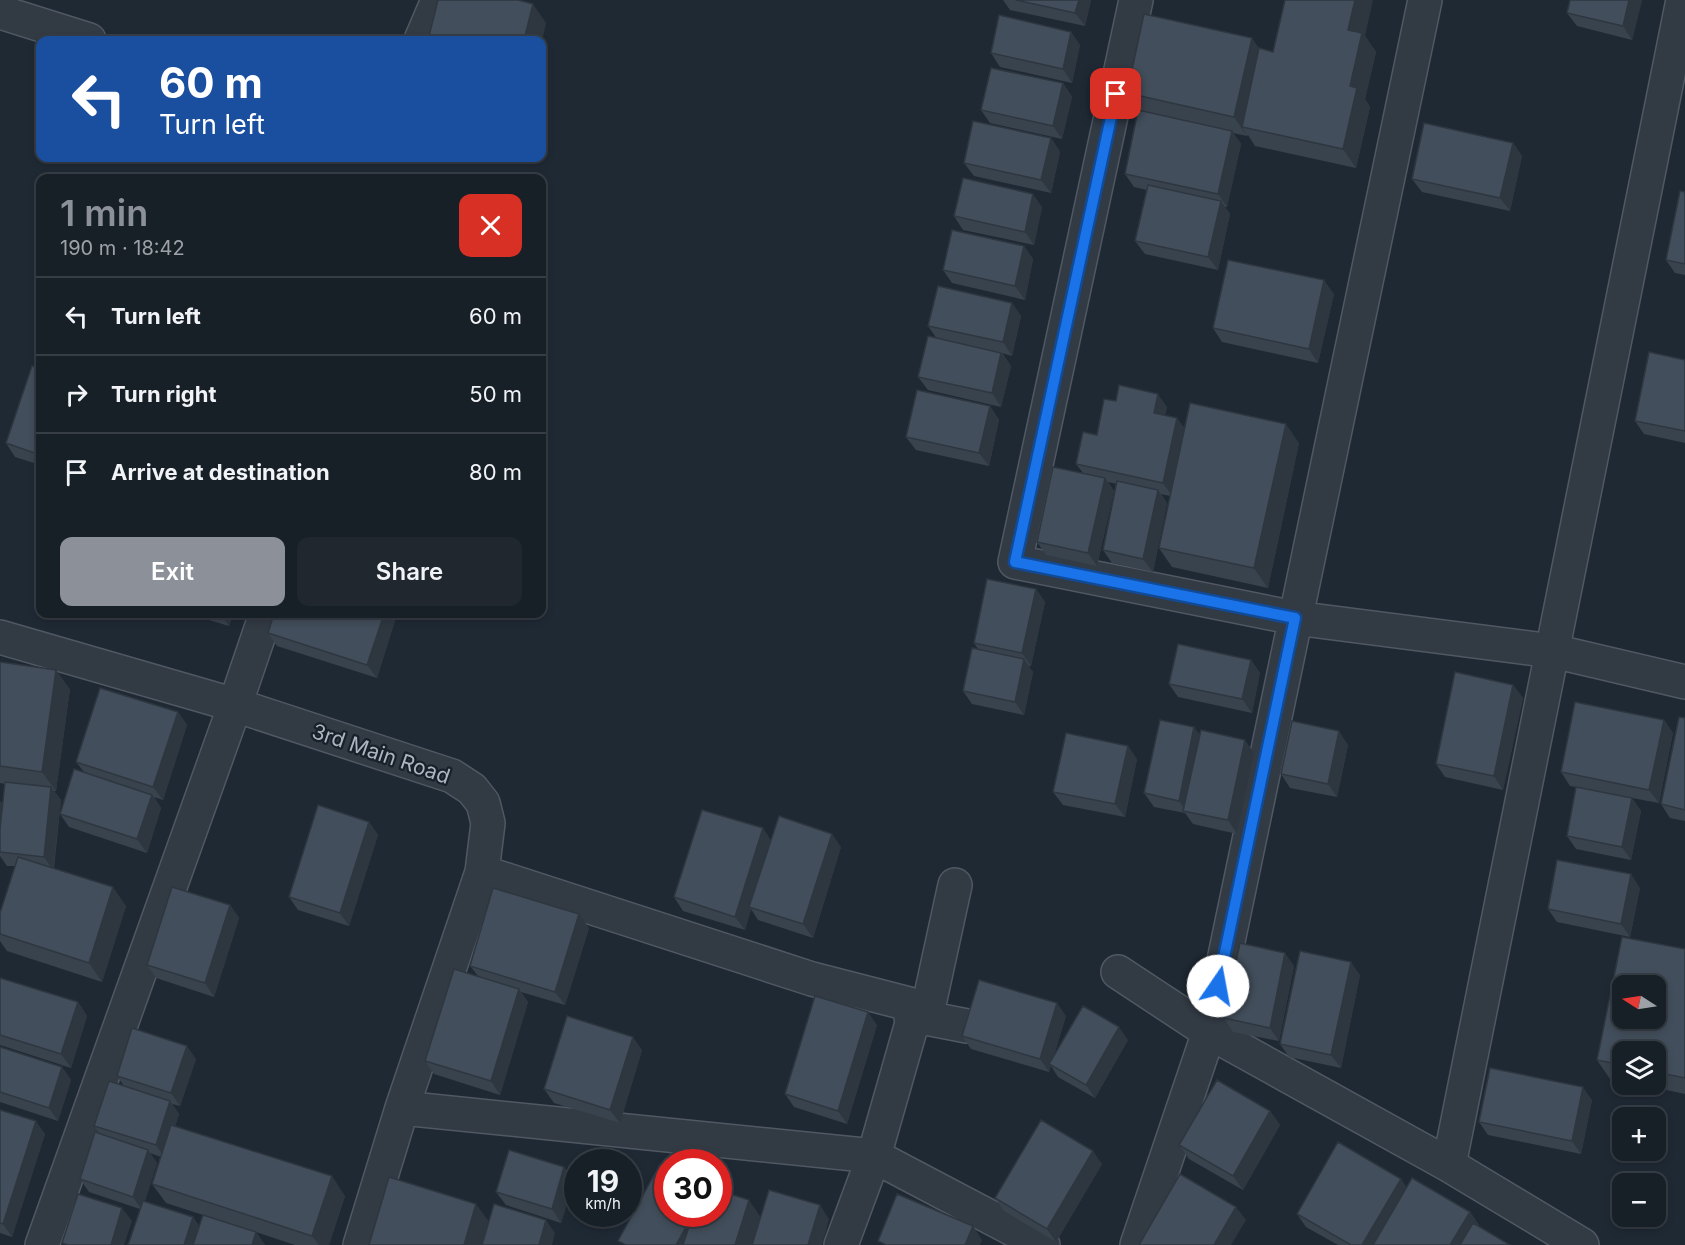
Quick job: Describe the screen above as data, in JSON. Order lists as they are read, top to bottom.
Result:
{
  "streets": {
    "street": ["3rd Main Road"]
  },
  "north": "left",
  "page": {
    "turn": ["60 m", "Turn left"],
    "heading": ["1 min", "190 m · 18:42"],
    "list": [
      {
        "name": "Turn left",
        "value": "60 m"
      },
      {
        "name": "Turn right",
        "value": "50 m"
      },
      {
        "name": "Arrive at destination",
        "value": "80 m"
      }
    ],
    "buttons": ["Exit", "Share"],
    "map_buttons": ["+", "−"],
    "speed": "19 km/h",
    "limit": "30"
  }
}
